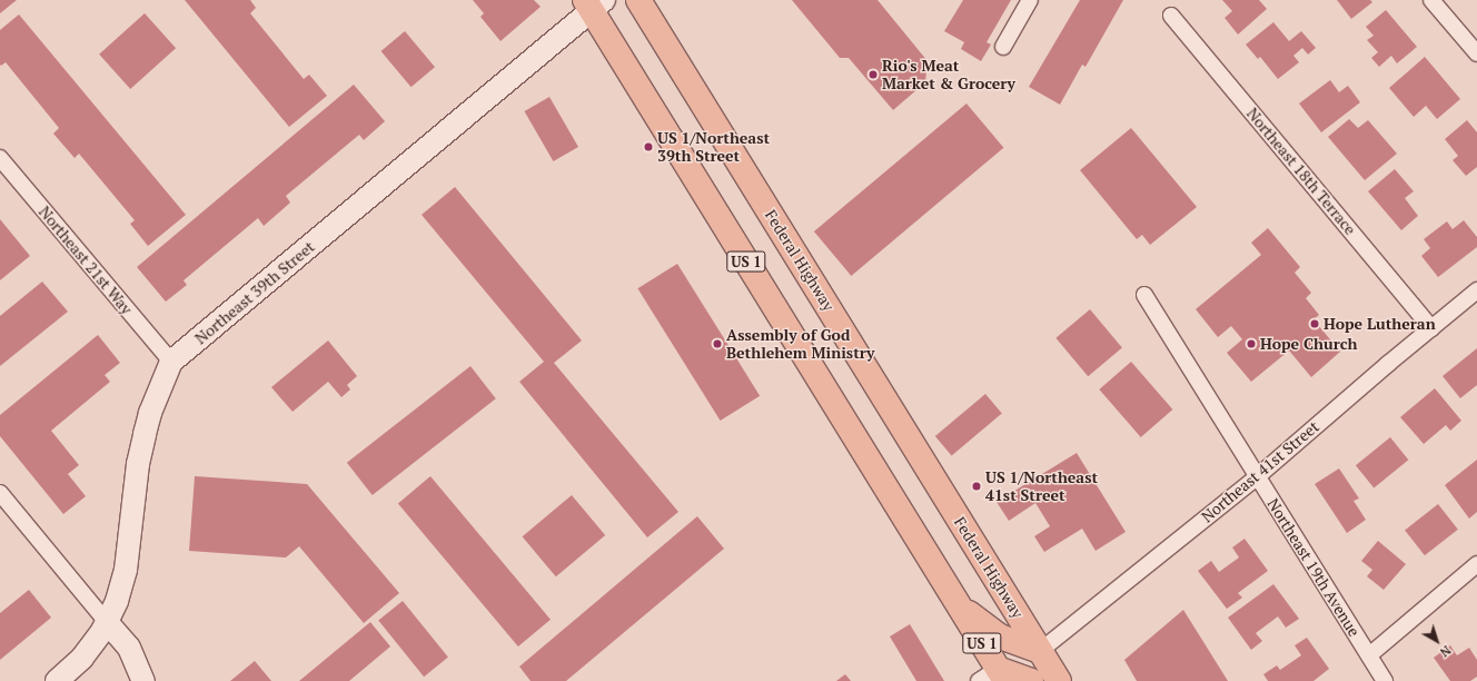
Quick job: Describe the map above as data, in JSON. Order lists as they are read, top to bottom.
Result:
{
  "streets": {
    "main road": ["Federal Highway", "US 1"],
    "street": [
      "Northeast 18th Terrace",
      "Northeast 21st Way",
      "Northeast 39th Street",
      "Northeast 41st Street",
      "Northeast 19th Avenue"
    ]
  },
  "crossings": [
    ["Northeast 18th Terrace", "Northeast 41st Street"],
    ["Northeast 21st Way", "Northeast 39th Street"],
    ["Federal Highway", "Northeast 41st Street"],
    ["US 1", "Northeast 39th Street"],
    ["Northeast 41st Street", "Northeast 19th Avenue"]
  ],
  "places": [
    "Rio's Meat Market & Grocery",
    "US 1/Northeast 39th Street",
    "Hope Lutheran",
    "Assembly of God Bethlehem Ministry",
    "Hope Church",
    "US 1/Northeast 41st Street"
  ],
  "north": "bottom right"
}
